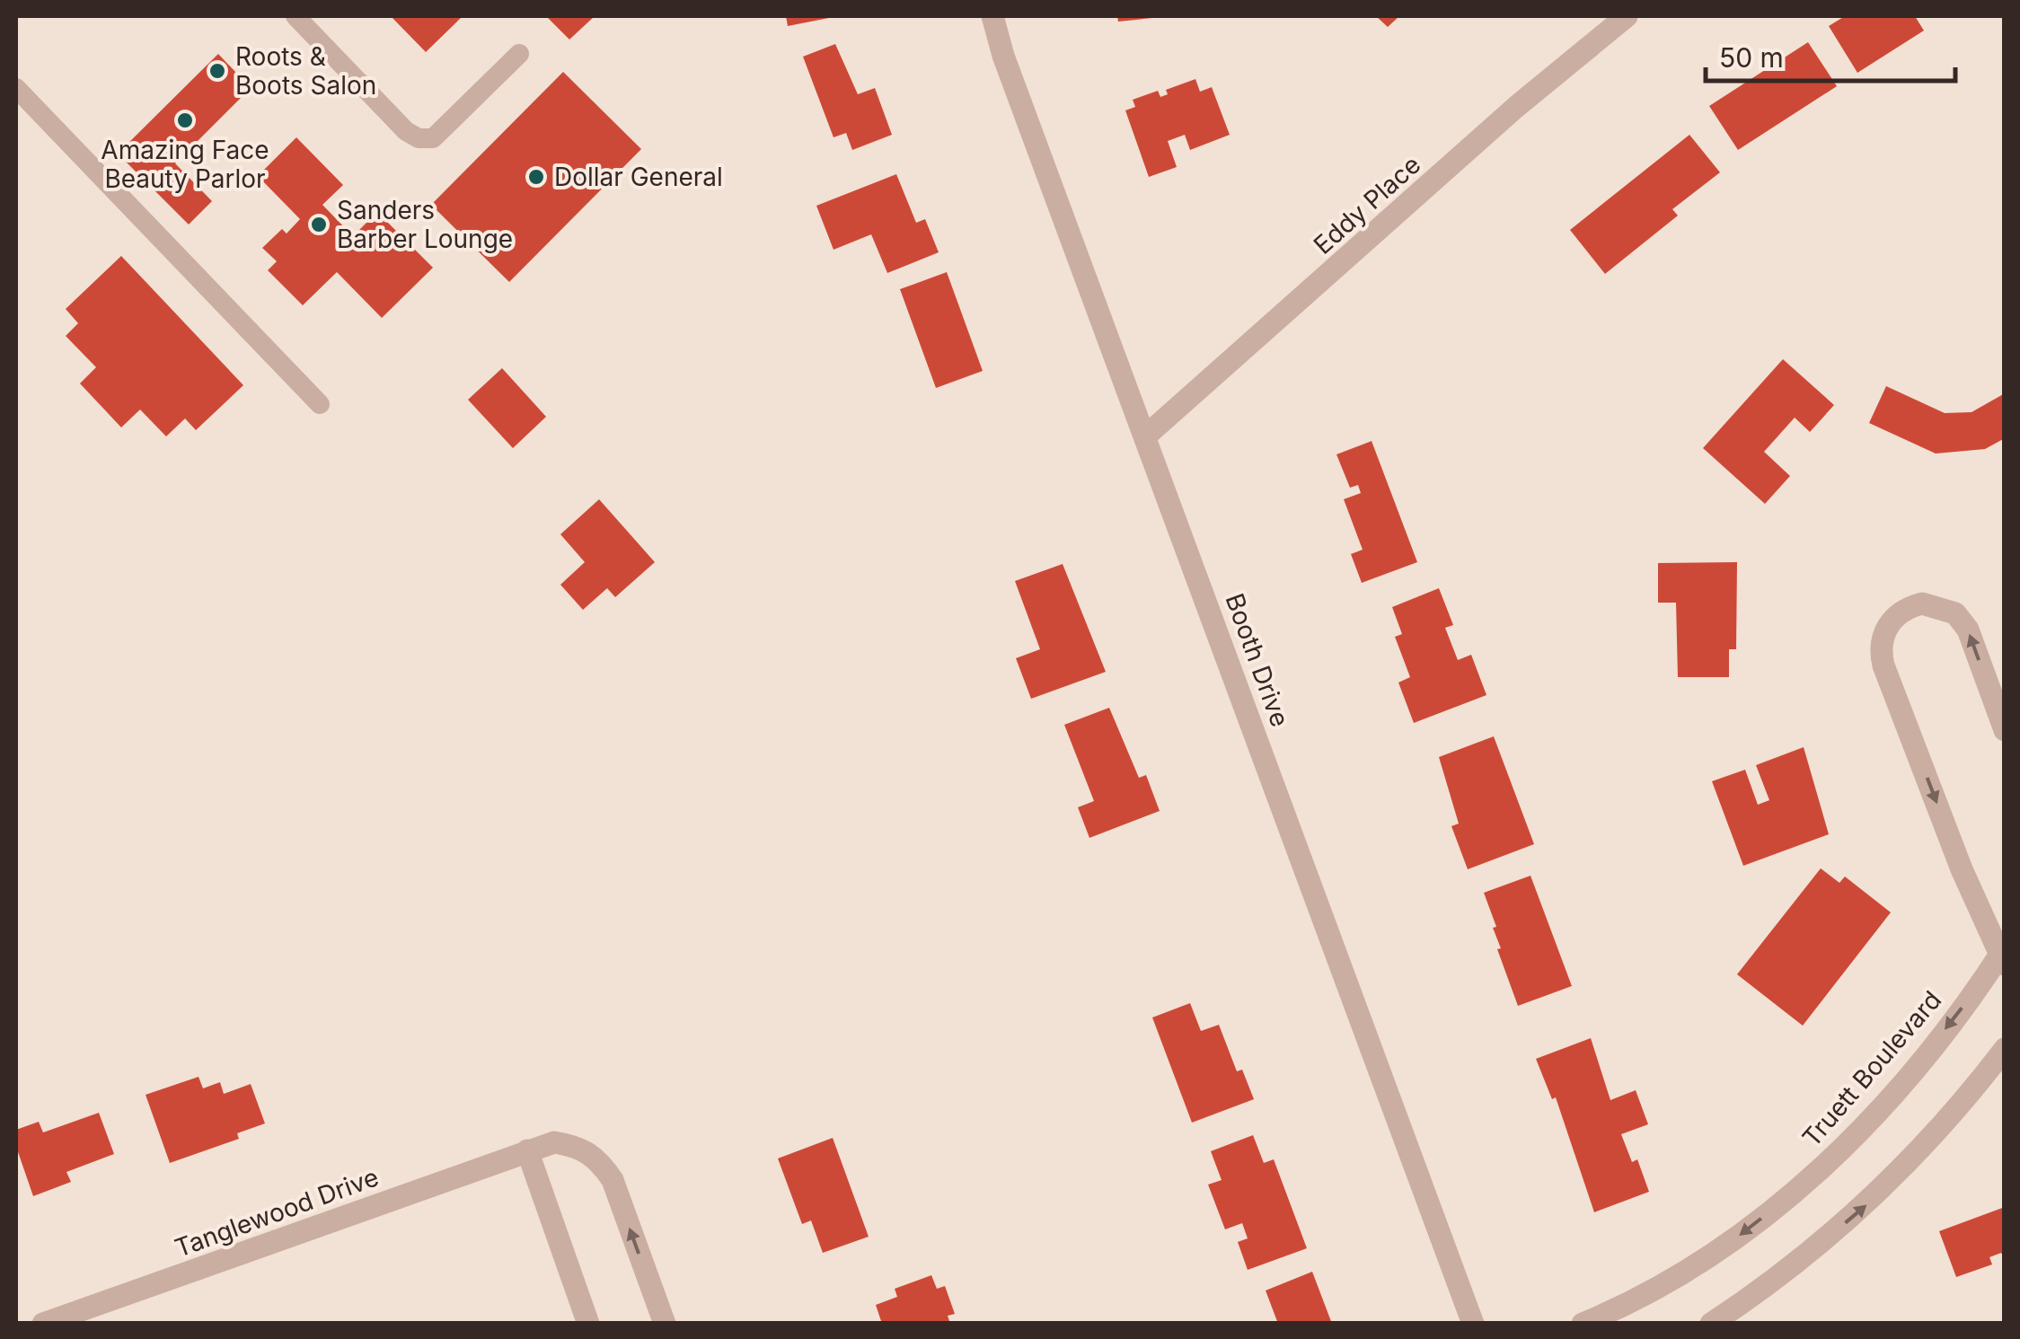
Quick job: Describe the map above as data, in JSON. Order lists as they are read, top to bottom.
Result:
{
  "streets": {
    "street": [
      "Eddy Place",
      "Booth Drive",
      "Truett Boulevard",
      "Tanglewood Drive"
    ]
  },
  "crossings": [
    ["Eddy Place", "Booth Drive"]
  ],
  "places": [
    "Roots & Boots Salon",
    "Amazing Face Beauty Parlor",
    "Dollar General",
    "Sanders Barber Lounge"
  ],
  "scale_bar": "50 m"
}
